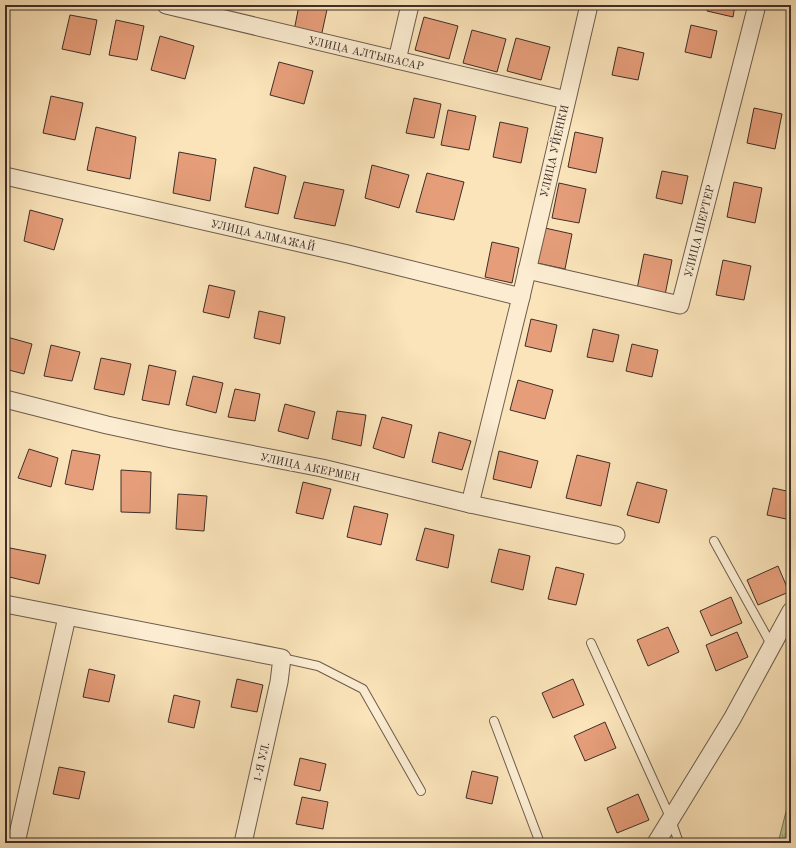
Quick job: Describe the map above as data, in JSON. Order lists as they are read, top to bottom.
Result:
{
  "streets": {
    "street": [
      "УЛИЦА АЛТЫБАСАР",
      "УЛИЦА УЙЕНКИ",
      "УЛИЦА ШЕРТЕР",
      "УЛИЦА АЛМАЖАЙ",
      "УЛИЦА АКЕРМЕН",
      "1-Я УЛ."
    ]
  },
  "crossings": [
    ["УЛИЦА АЛТЫБАСАР", "УЛИЦА УЙЕНКИ"],
    ["УЛИЦА УЙЕНКИ", "УЛИЦА ШЕРТЕР"],
    ["УЛИЦА УЙЕНКИ", "УЛИЦА АЛМАЖАЙ"],
    ["УЛИЦА УЙЕНКИ", "УЛИЦА АКЕРМЕН"]
  ]
}
